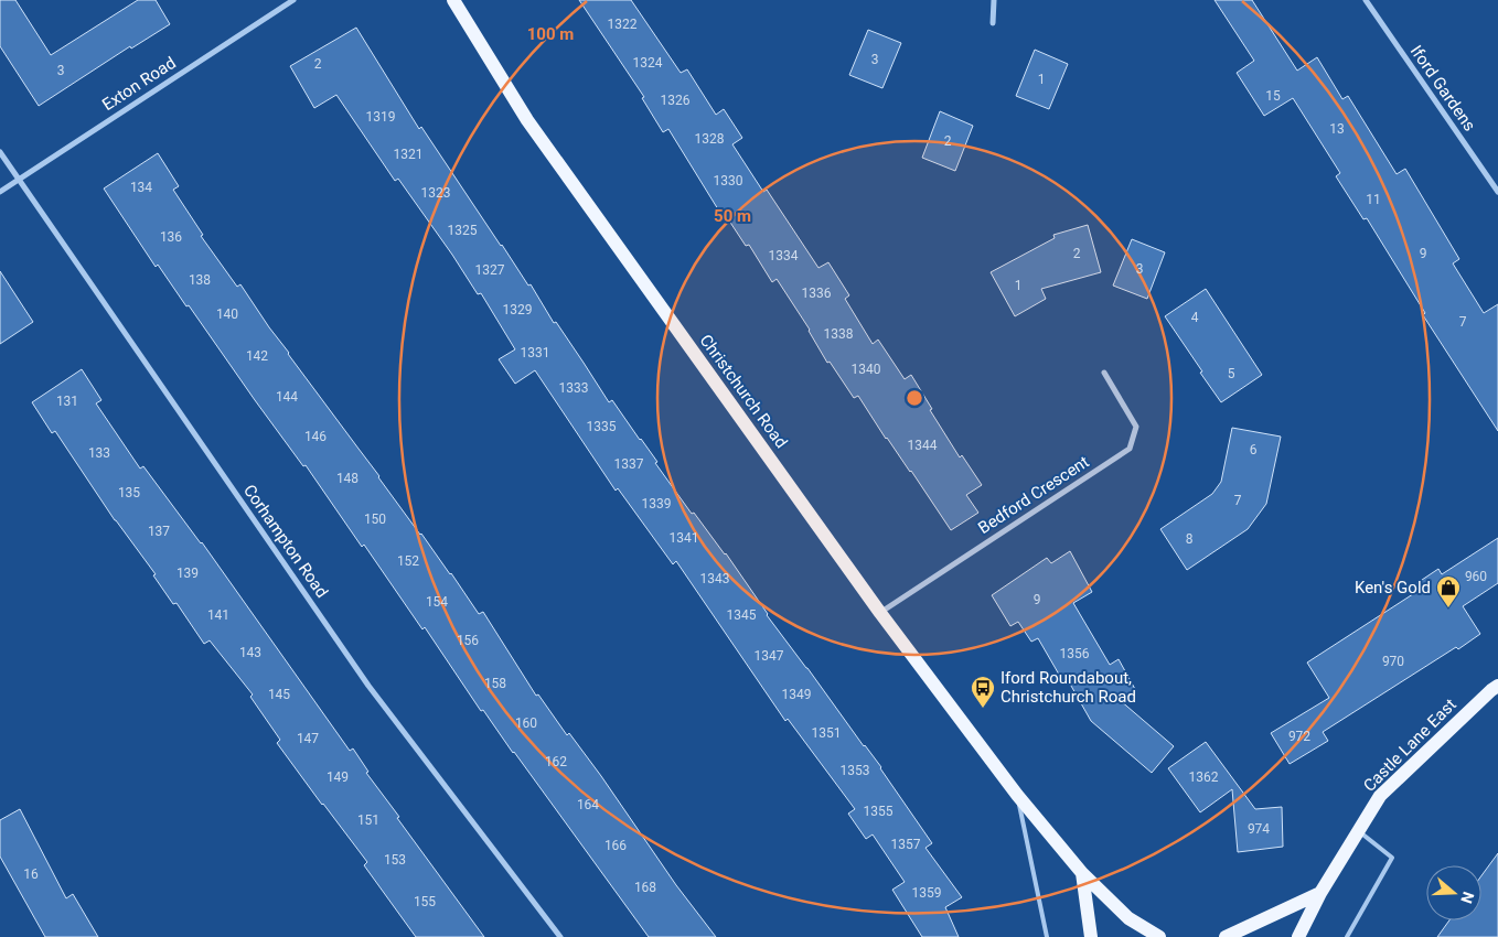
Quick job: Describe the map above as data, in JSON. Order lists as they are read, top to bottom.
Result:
{
  "streets": {
    "main road": ["Christchurch Road", "Castle Lane East"],
    "street": [
      "Exton Road",
      "Iford Gardens",
      "Bedford Crescent",
      "Corhampton Road"
    ]
  },
  "crossings": [
    ["Exton Road", "Corhampton Road"],
    ["Christchurch Road", "Bedford Crescent"]
  ],
  "places": {
    "shop": ["Ken's Gold"],
    "bus stop": ["Iford Roundabout, Christchurch Road"]
  },
  "house_numbers": [
    "1322",
    "3",
    "1324",
    "2",
    "3",
    "1",
    "15",
    "1326",
    "1319",
    "13",
    "1328",
    "2",
    "1321",
    "1330",
    "134",
    "1323",
    "11",
    "1325",
    "136",
    "2",
    "9",
    "1334",
    "3",
    "1327",
    "138",
    "1",
    "1336",
    "1329",
    "140",
    "4",
    "7",
    "1338",
    "1331",
    "142",
    "1340",
    "5",
    "1333",
    "144",
    "131",
    "1335",
    "146",
    "1344",
    "6",
    "133",
    "1337",
    "148",
    "135",
    "7",
    "1339",
    "150",
    "137",
    "1341",
    "8",
    "152",
    "139",
    "960",
    "1343",
    "9",
    "154",
    "141",
    "1345",
    "156",
    "143",
    "1356",
    "1347",
    "970",
    "158",
    "145",
    "1349",
    "160",
    "1351",
    "972",
    "147",
    "162",
    "1353",
    "149",
    "1362",
    "164",
    "1355",
    "151",
    "974",
    "1357",
    "166",
    "153",
    "16",
    "168",
    "1359",
    "155"
  ],
  "north": "right",
  "rings": ["100 m", "50 m"]
}
